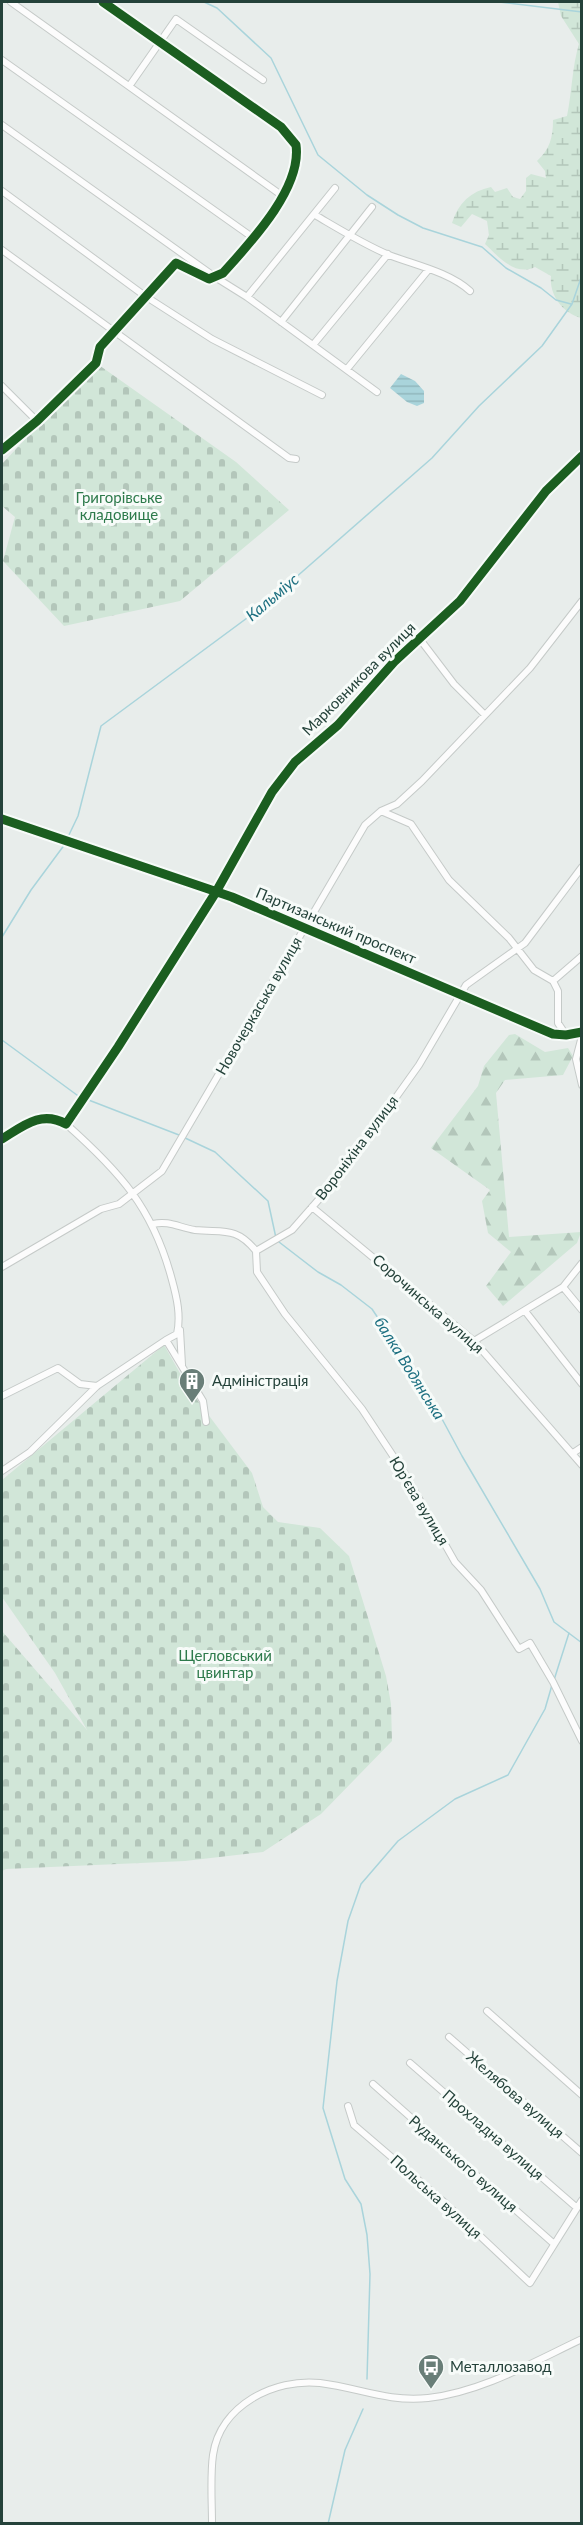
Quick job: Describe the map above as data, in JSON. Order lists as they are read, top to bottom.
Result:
{
  "streets": {
    "street": [
      "Марковникова вулиця",
      "Партизанський проспект",
      "Новочеркаська вулиця",
      "Вороніхіна вулиця",
      "Сорочинська вулиця",
      "Юр’єва вулиця",
      "Желябова вулиця",
      "Прохладна вулиця",
      "Руданського вулиця",
      "Польська вулиця"
    ]
  },
  "crossings": [
    ["Марковникова вулиця", "Партизанський проспект"],
    ["Партизанський проспект", "Новочеркаська вулиця"],
    ["Партизанський проспект", "Вороніхіна вулиця"],
    ["Вороніхіна вулиця", "Сорочинська вулиця"],
    ["Вороніхіна вулиця", "Юр’єва вулиця"],
    ["Руданського вулиця", "Польська вулиця"]
  ],
  "water": ["Кальміус", "балка Водянська"],
  "parks": ["Григорівське кладовище", "Щегловський цвинтар"],
  "places": {
    "building": ["Адміністрація"],
    "bus stop": ["Металлозавод"]
  }
}
